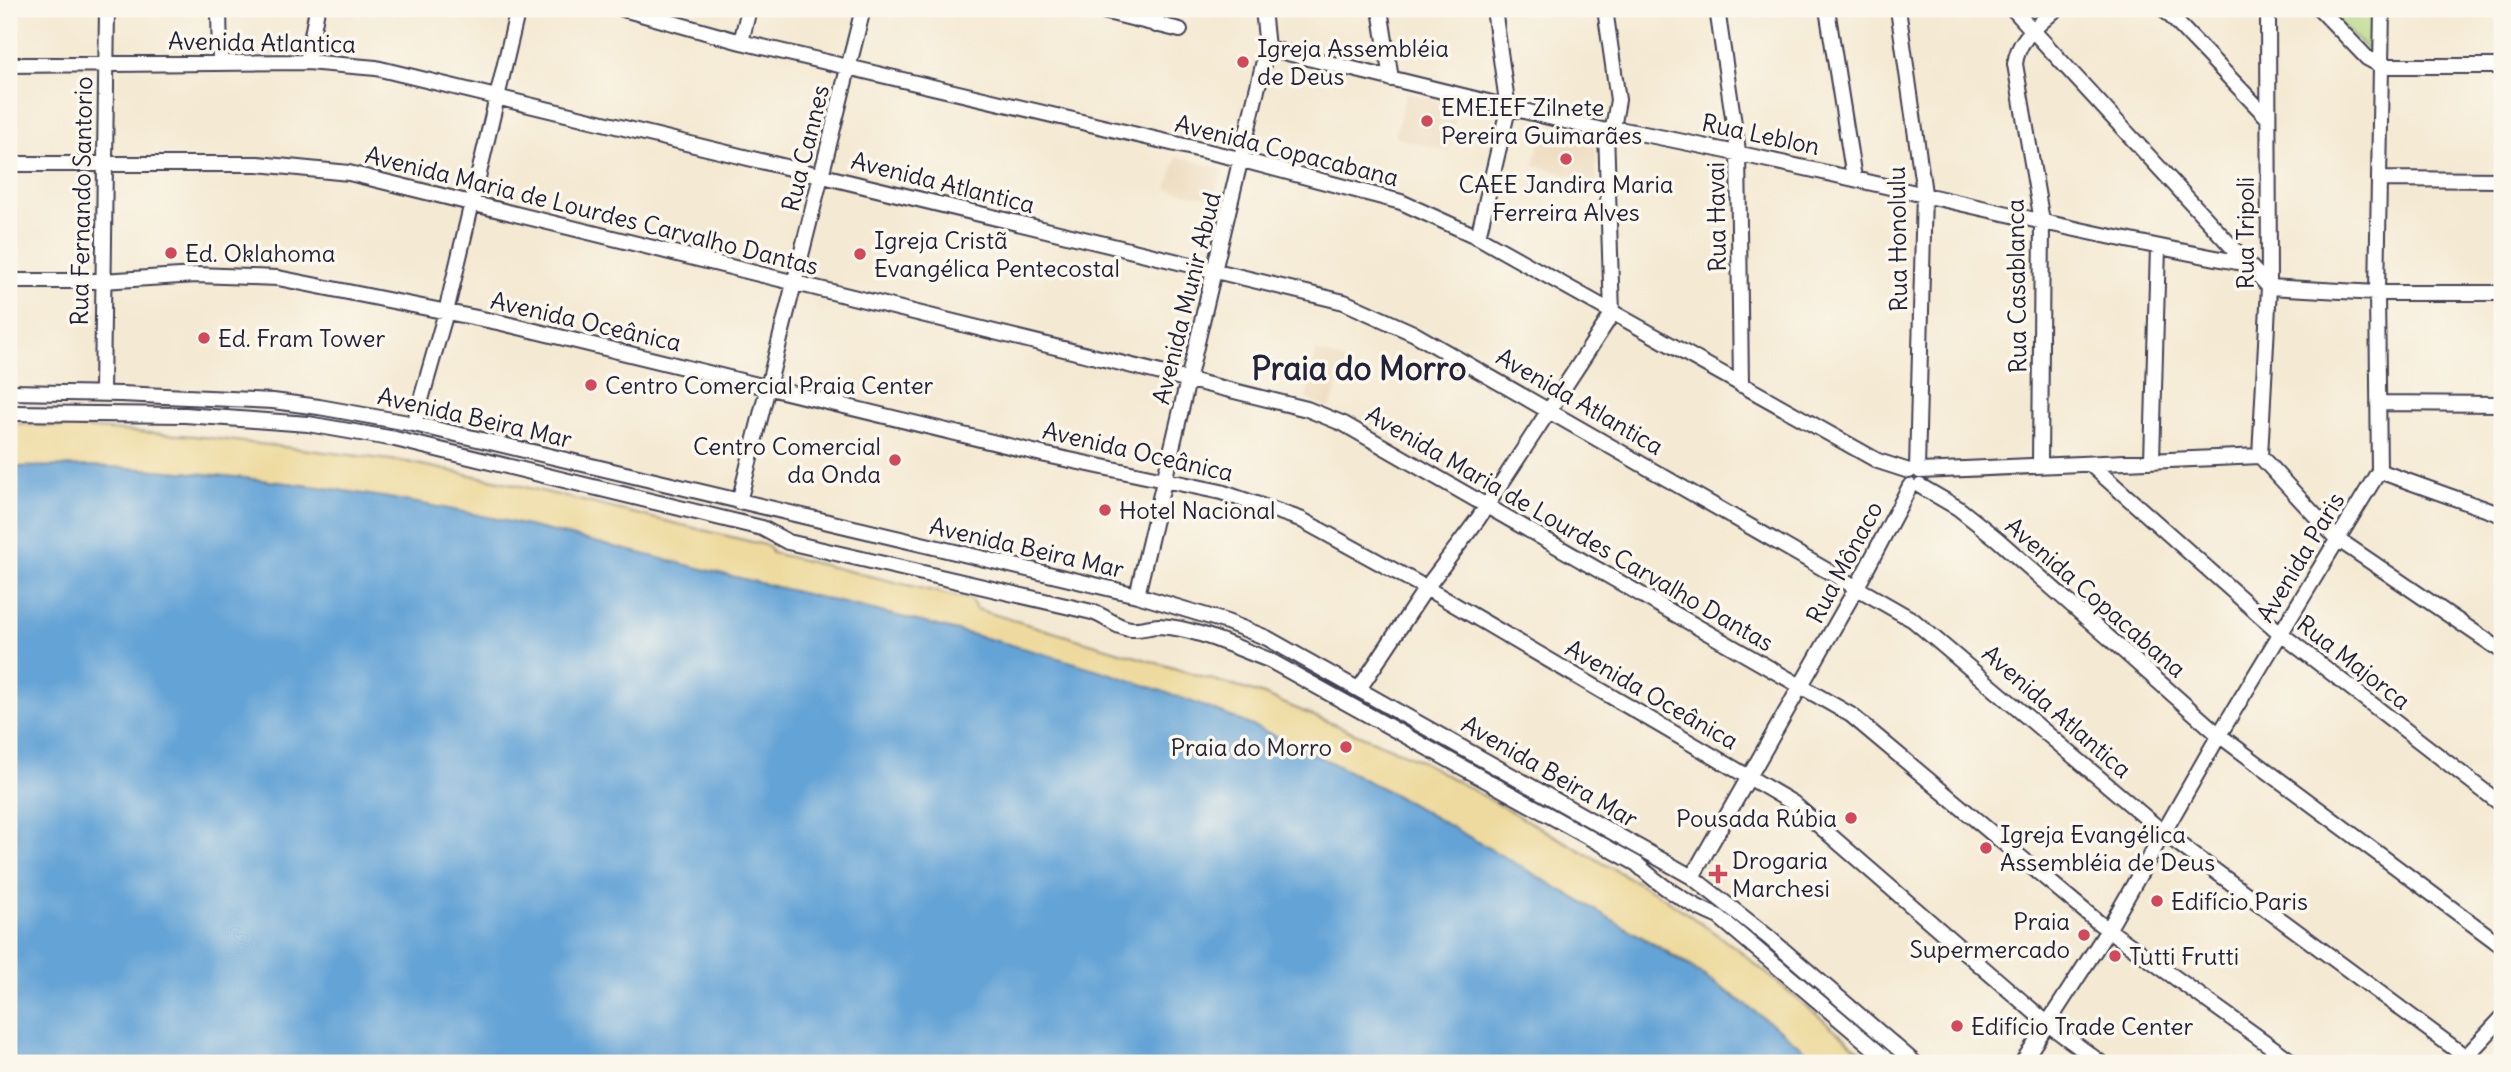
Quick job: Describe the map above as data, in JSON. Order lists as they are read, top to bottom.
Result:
{
  "streets": {
    "street": [
      "Avenida Atlantica",
      "Rua Leblon",
      "Rua Cannes",
      "Avenida Copacabana",
      "Rua Fernando Santorio",
      "Avenida Maria de Lourdes Carvalho Dantas",
      "Rua Havai",
      "Rua Tripoli",
      "Rua Honolulu",
      "Rua Casablanca",
      "Avenida Munir Abud",
      "Avenida Oceânica",
      "Avenida Beira Mar",
      "Avenida Paris",
      "Rua Mônaco",
      "Rua Majorca"
    ]
  },
  "crossings": [
    ["Avenida Atlantica", "Rua Cannes"],
    ["Avenida Atlantica", "Rua Fernando Santorio"],
    ["Avenida Atlantica", "Avenida Munir Abud"],
    ["Avenida Atlantica", "Avenida Paris"],
    ["Avenida Atlantica", "Rua Mônaco"],
    ["Rua Leblon", "Rua Havai"],
    ["Rua Leblon", "Rua Honolulu"],
    ["Rua Leblon", "Rua Casablanca"],
    ["Rua Leblon", "Avenida Munir Abud"],
    ["Rua Cannes", "Avenida Copacabana"],
    ["Rua Cannes", "Avenida Maria de Lourdes Carvalho Dantas"],
    ["Rua Cannes", "Avenida Oceânica"],
    ["Rua Cannes", "Avenida Beira Mar"],
    ["Avenida Copacabana", "Rua Havai"],
    ["Avenida Copacabana", "Rua Honolulu"],
    ["Avenida Copacabana", "Avenida Munir Abud"],
    ["Avenida Copacabana", "Avenida Paris"],
    ["Avenida Copacabana", "Rua Mônaco"],
    ["Rua Fernando Santorio", "Avenida Maria de Lourdes Carvalho Dantas"],
    ["Rua Fernando Santorio", "Avenida Oceânica"],
    ["Rua Fernando Santorio", "Avenida Beira Mar"],
    ["Avenida Maria de Lourdes Carvalho Dantas", "Avenida Munir Abud"],
    ["Avenida Maria de Lourdes Carvalho Dantas", "Avenida Paris"],
    ["Avenida Maria de Lourdes Carvalho Dantas", "Rua Mônaco"],
    ["Rua Honolulu", "Rua Mônaco"],
    ["Avenida Munir Abud", "Avenida Oceânica"],
    ["Avenida Munir Abud", "Avenida Beira Mar"],
    ["Avenida Oceânica", "Avenida Paris"],
    ["Avenida Oceânica", "Rua Mônaco"],
    ["Avenida Beira Mar", "Rua Mônaco"],
    ["Avenida Paris", "Rua Majorca"]
  ],
  "districts": ["Praia do Morro"],
  "places": {
    "other": [
      "Igreja Assembléia de Deus",
      "EMEIEF Zilnete Pereira Guimarães",
      "CAEE Jandira Maria Ferreira Alves",
      "Ed. Oklahoma",
      "Igreja Cristã Evangélica Pentecostal",
      "Ed. Fram Tower",
      "Centro Comercial Praia Center",
      "Centro Comercial da Onda",
      "Hotel Nacional",
      "Praia do Morro",
      "Pousada Rúbia",
      "Igreja Evangélica Assembléia de Deus",
      "Edifício Paris",
      "Praia Supermercado",
      "Tutti Frutti",
      "Edifício Trade Center"
    ],
    "health": ["Drogaria Marchesi"]
  }
}
